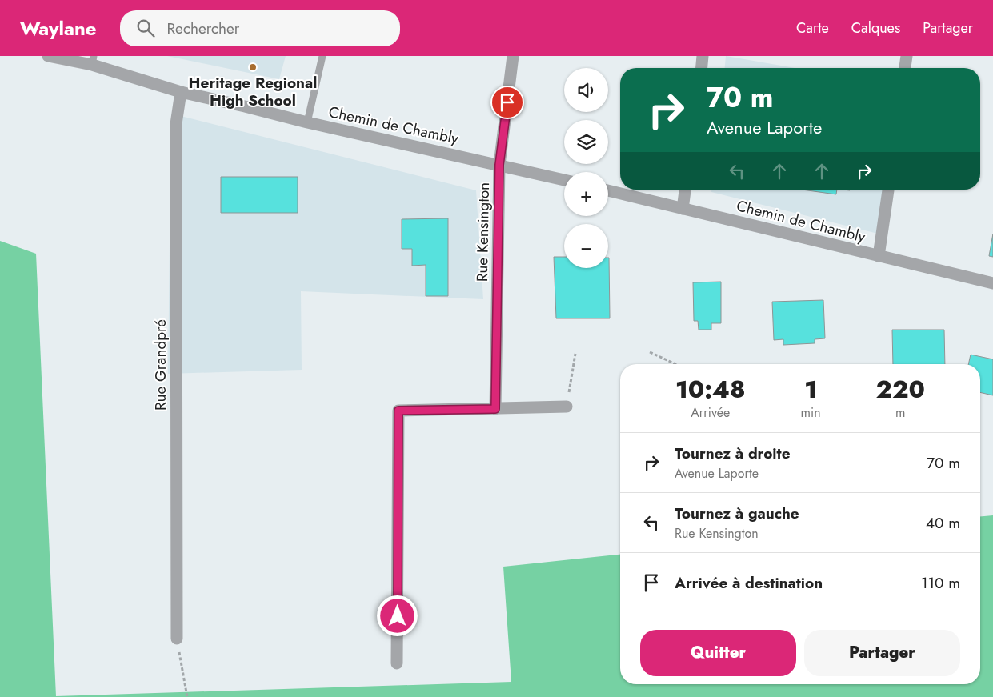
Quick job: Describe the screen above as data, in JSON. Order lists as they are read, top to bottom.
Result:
{
  "streets": {
    "street": ["Chemin de Chambly", "Rue Kensington", "Rue Grandpré"]
  },
  "crossings": [
    ["Chemin de Chambly", "Rue Kensington"],
    ["Chemin de Chambly", "Rue Grandpré"]
  ],
  "places": ["Heritage Regional High School"],
  "page": {
    "header": "Waylane",
    "search": "Rechercher",
    "nav": ["Carte", "Calques", "Partager"],
    "map_buttons": ["+", "−"],
    "turn": ["70 m", "Avenue Laporte"],
    "eta": [
      "10:48",
      "Arrivée",
      "1",
      "min",
      "220",
      "m"
    ],
    "list": [
      {
        "name": "Tournez à droite",
        "note": "Avenue Laporte",
        "value": "70 m"
      },
      {
        "name": "Tournez à gauche",
        "note": "Rue Kensington",
        "value": "40 m"
      },
      {
        "name": "Arrivée à destination",
        "value": "110 m"
      }
    ],
    "buttons": ["Quitter", "Partager"]
  }
}
